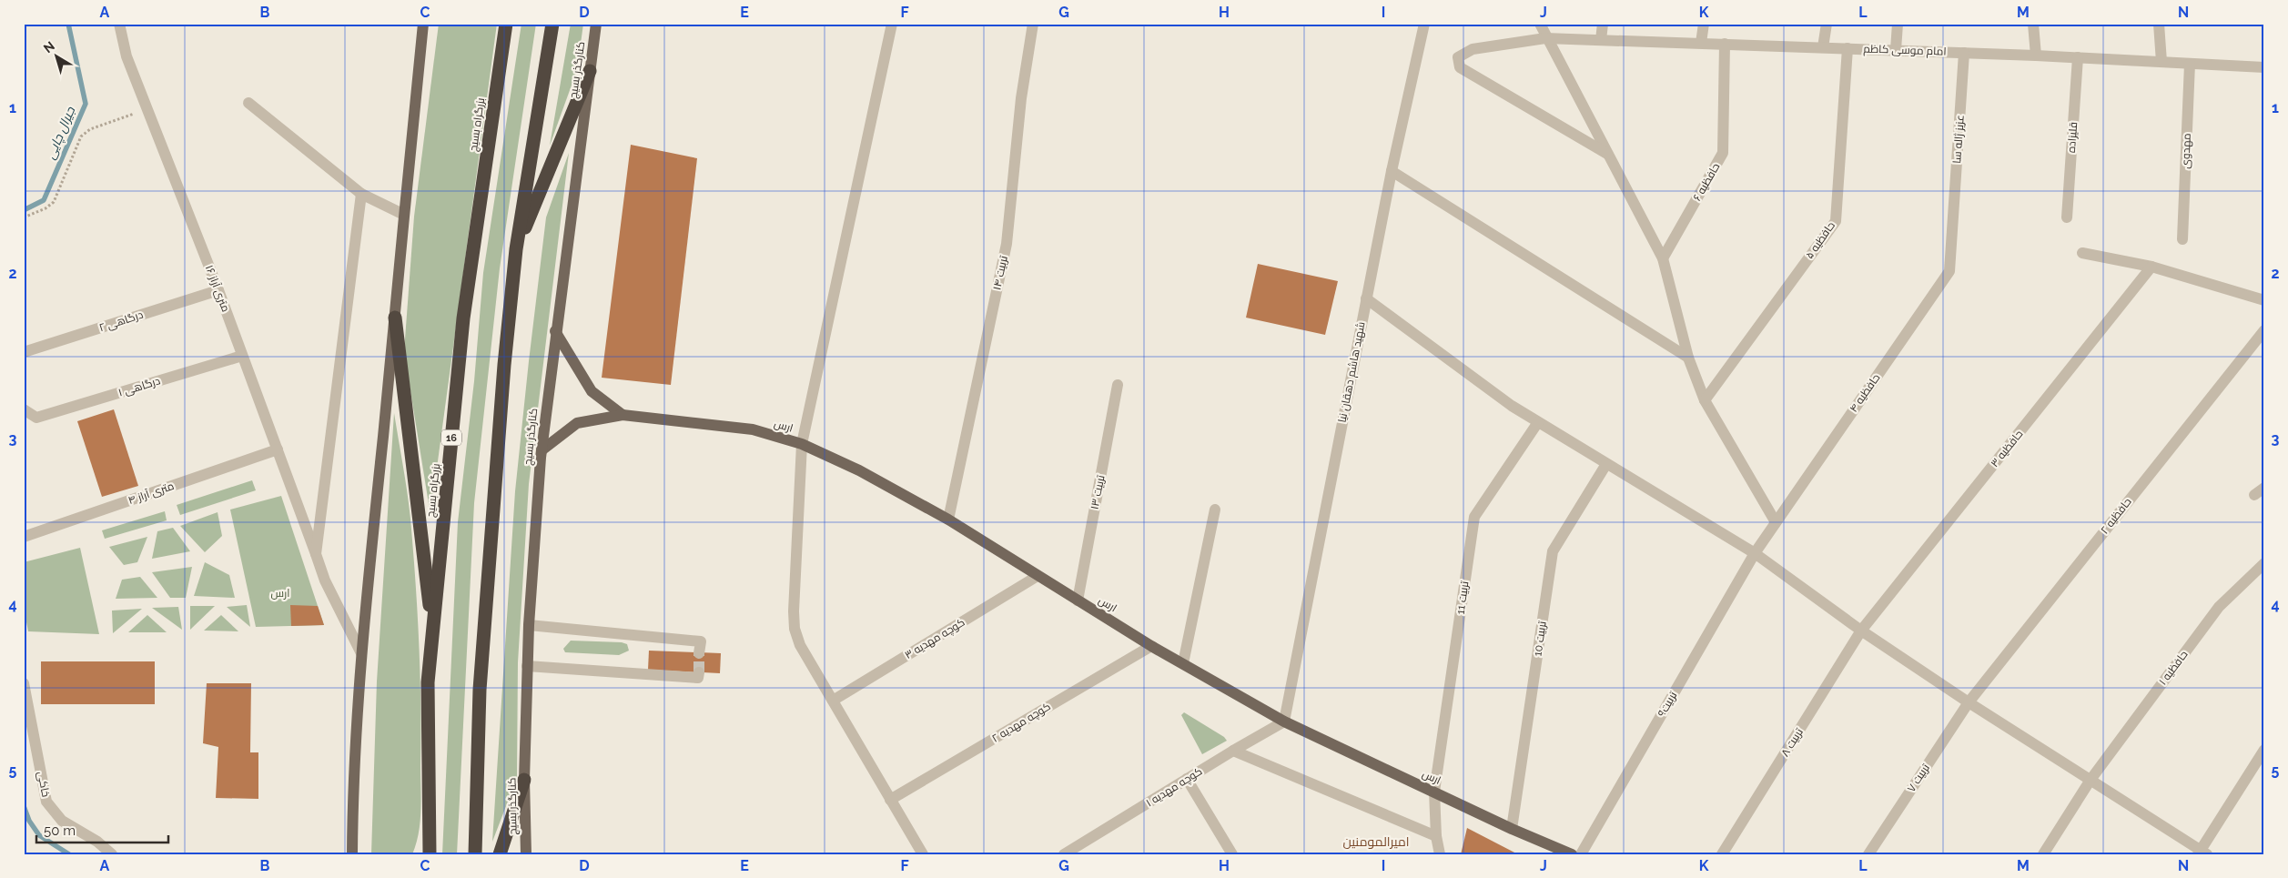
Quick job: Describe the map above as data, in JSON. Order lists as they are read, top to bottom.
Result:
{
  "streets": {
    "highway": ["بزرگراه بسیج", "16"],
    "main road": ["کنارگذر بسیج", "ارس"],
    "street": [
      "امام موسی کاظم",
      "قلیزاده",
      "عزیز ژاله سا",
      "مهدوی",
      "حافظیه ۶",
      "حافظیه ۵",
      "تربیت ۱۴",
      "۱۶ متری آراز",
      "درگاهی ۲",
      "شهید هاشم دهقان نیا",
      "درگاهی ۱",
      "حافظیه ۴",
      "حافظیه ۳",
      "تربیت ۱۳",
      "۴ متری آراز",
      "حافظیه ۲",
      "تربیت 11",
      "کوچه مهدیه ۳",
      "تربیت 10",
      "حافظیه ۱",
      "تربیت۹",
      "کوچه مهدیه ۲",
      "تربیت ۸",
      "تربیت ۷",
      "خاکی",
      "کوچه مهدیه ۱"
    ]
  },
  "crossings": [
    ["امام موسی کاظم", "قلیزاده"],
    ["امام موسی کاظم", "عزیز ژاله سا"],
    ["امام موسی کاظم", "مهدوی"],
    ["امام موسی کاظم", "حافظیه ۶"],
    ["امام موسی کاظم", "حافظیه ۵"],
    ["عزیز ژاله سا", "حافظیه ۴"],
    ["تربیت ۱۴", "ارس"],
    ["۱۶ متری آراز", "درگاهی ۲"],
    ["۱۶ متری آراز", "درگاهی ۱"],
    ["۱۶ متری آراز", "۴ متری آراز"],
    ["شهید هاشم دهقان نیا", "ارس"],
    ["شهید هاشم دهقان نیا", "کوچه مهدیه ۱"],
    ["حافظیه ۴", "تربیت۹"],
    ["ارس", "تربیت ۱۳"],
    ["ارس", "تربیت 11"],
    ["ارس", "کوچه مهدیه ۳"],
    ["ارس", "تربیت 10"],
    ["ارس", "کوچه مهدیه ۲"],
    ["ارس", "کوچه مهدیه ۱"],
    ["حافظیه ۳", "تربیت ۸"],
    ["حافظیه ۲", "تربیت ۷"]
  ],
  "districts": ["امیرالمومنین"],
  "water": ["جیرال چایی"],
  "parks": ["ارس"],
  "scale_bar": "50 m",
  "north": "top left",
  "grid": {
    "columns": [
      "A",
      "B",
      "C",
      "D",
      "E",
      "F",
      "G",
      "H",
      "I",
      "J",
      "K",
      "L",
      "M",
      "N"
    ],
    "rows": [
      "1",
      "2",
      "3",
      "4",
      "5"
    ]
  }
}
